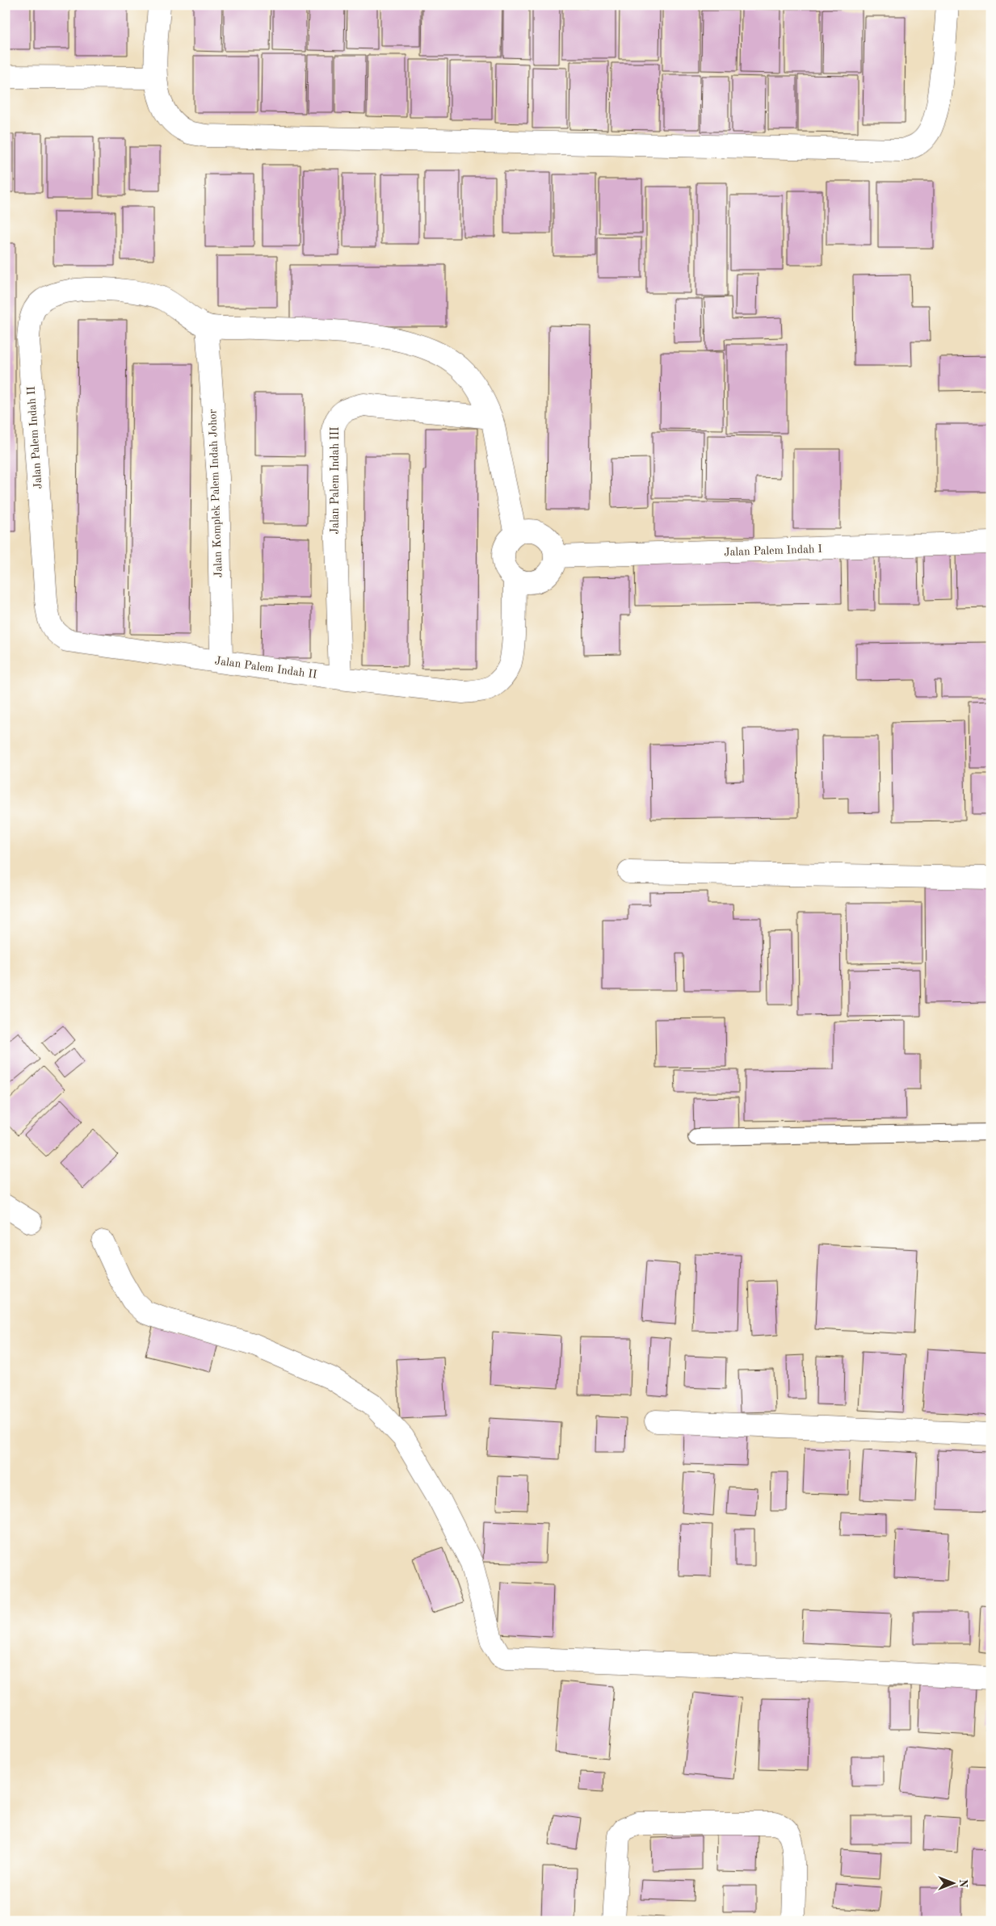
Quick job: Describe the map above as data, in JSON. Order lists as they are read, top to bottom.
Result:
{
  "streets": {
    "street": [
      "Jalan Palem Indah II",
      "Jalan Palem Indah III",
      "Jalan Komplek Palem Indah Johor",
      "Jalan Palem Indah I"
    ]
  },
  "crossings": [
    ["Jalan Palem Indah II", "Jalan Palem Indah III"],
    ["Jalan Palem Indah II", "Jalan Komplek Palem Indah Johor"],
    ["Jalan Palem Indah II", "Jalan Palem Indah I"]
  ],
  "north": "right"
}
